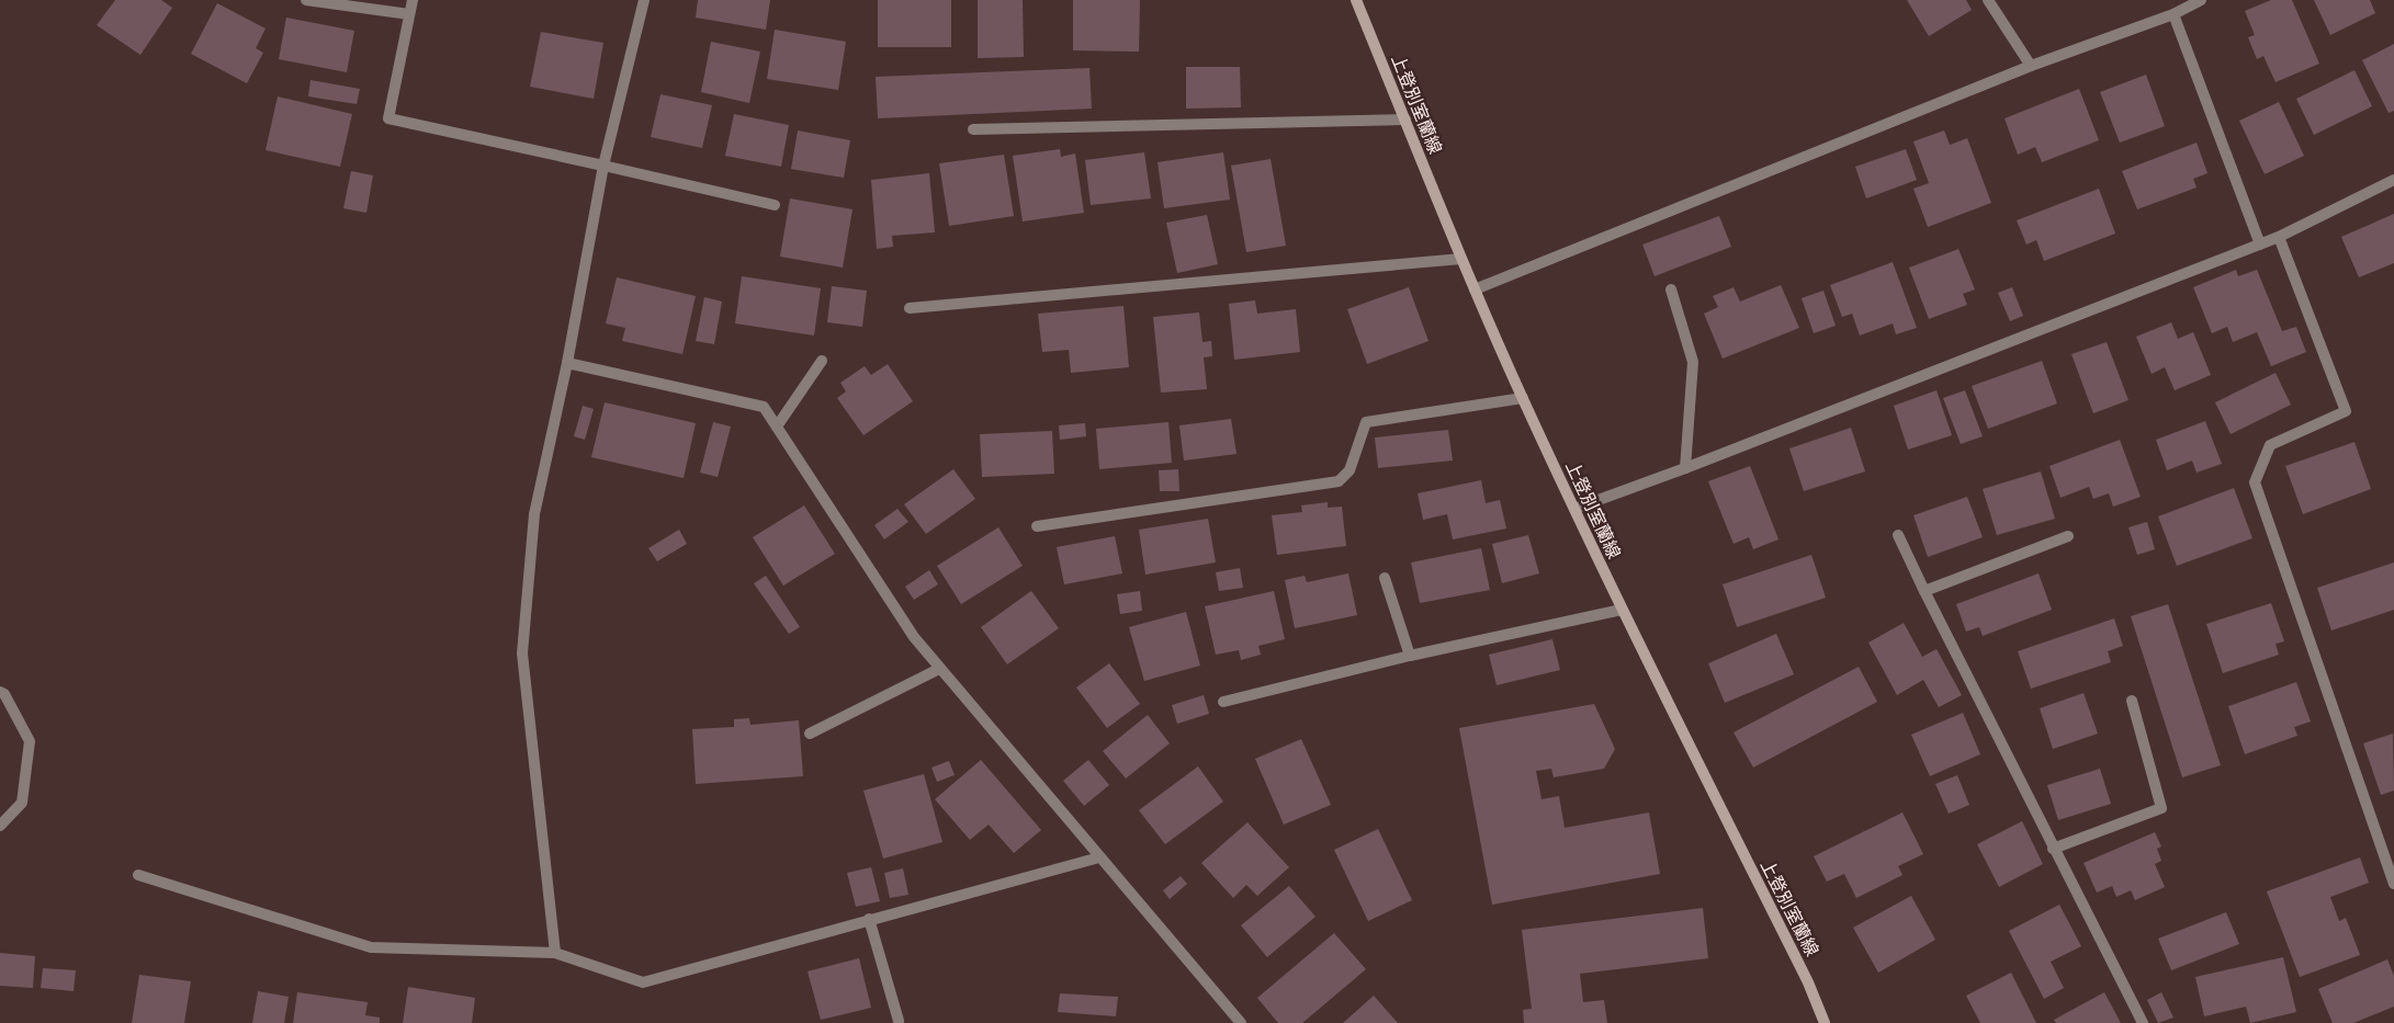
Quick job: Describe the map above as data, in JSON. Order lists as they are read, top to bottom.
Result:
{
  "streets": {
    "main road": ["上登別室蘭線"]
  }
}
